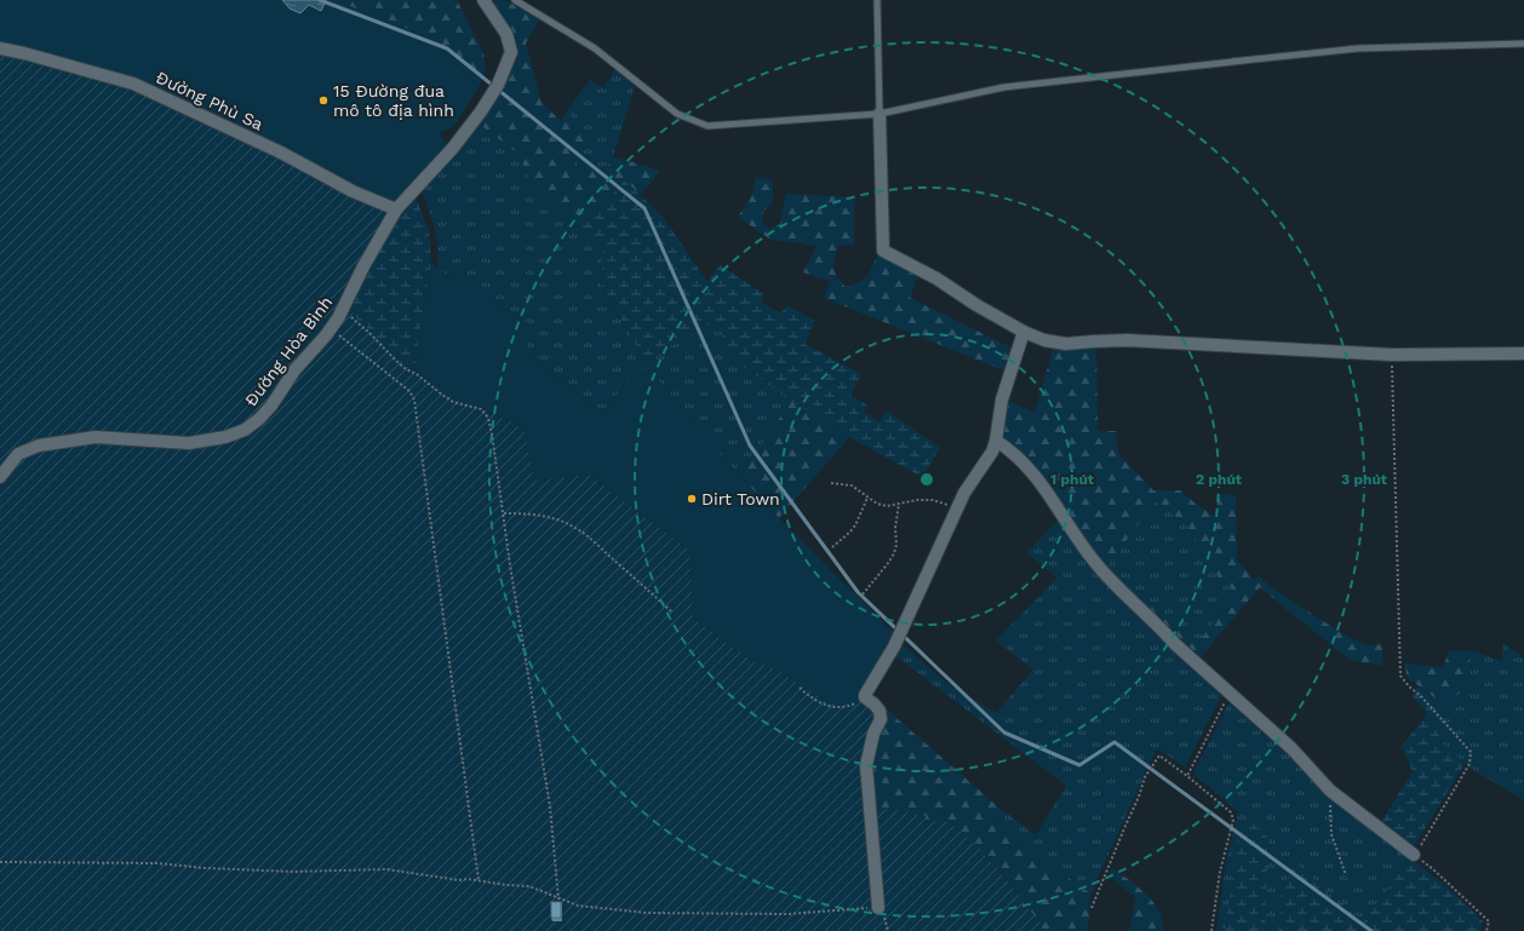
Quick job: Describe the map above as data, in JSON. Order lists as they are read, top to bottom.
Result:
{
  "streets": {
    "street": ["Đường Phù Sa", "Đường Hòa Bình"]
  },
  "crossings": [
    ["Đường Phù Sa", "Đường Hòa Bình"]
  ],
  "places": ["15 Đường đua mô tô địa hình", "Dirt Town"],
  "rings": ["1 phút", "2 phút", "3 phút"]
}
